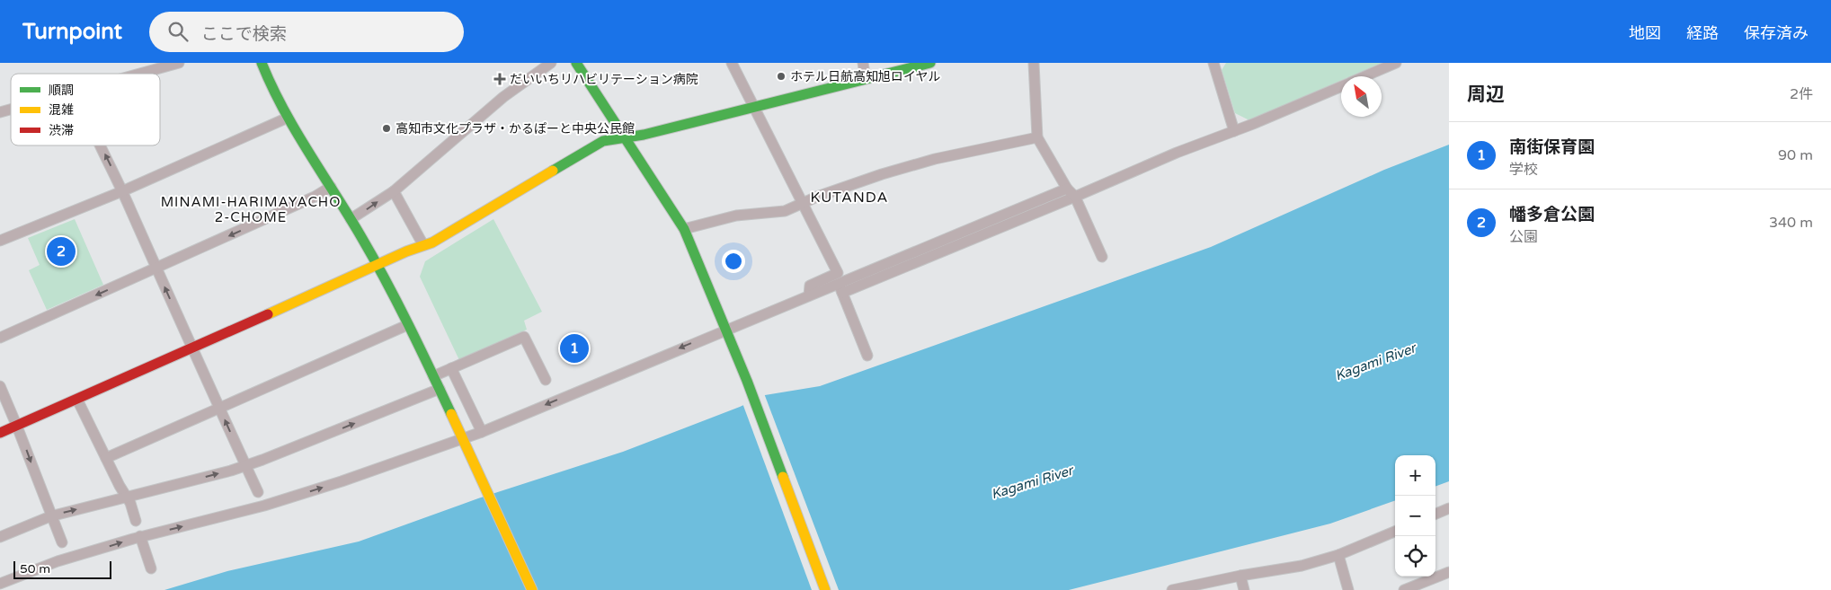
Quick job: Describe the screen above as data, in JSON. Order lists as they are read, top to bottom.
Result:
{
  "districts": ["KUTANDA", "MINAMI-HARIMAYACHO 2-CHOME"],
  "water": ["Kagami River"],
  "places": {
    "other": ["ホテル日航高知旭ロイヤル", "高知市文化プラザ・かるぽーと中央公民館"],
    "health": ["だいいちリハビリテーション病院"]
  },
  "legend": ["順調", "混雑", "渋滞"],
  "scale_bar": "50 m",
  "north": "top left",
  "page": {
    "header": "Turnpoint",
    "search": "ここで検索",
    "nav": ["地図", "経路", "保存済み"],
    "heading": ["周辺", "2件"],
    "list": [
      {
        "mark": "1",
        "name": "南街保育園",
        "note": "学校",
        "value": "90 m"
      },
      {
        "mark": "2",
        "name": "幡多倉公園",
        "note": "公園",
        "value": "340 m"
      }
    ],
    "pins": ["2", "1"],
    "map_buttons": ["+", "−"],
    "scale": "50 m"
  }
}
